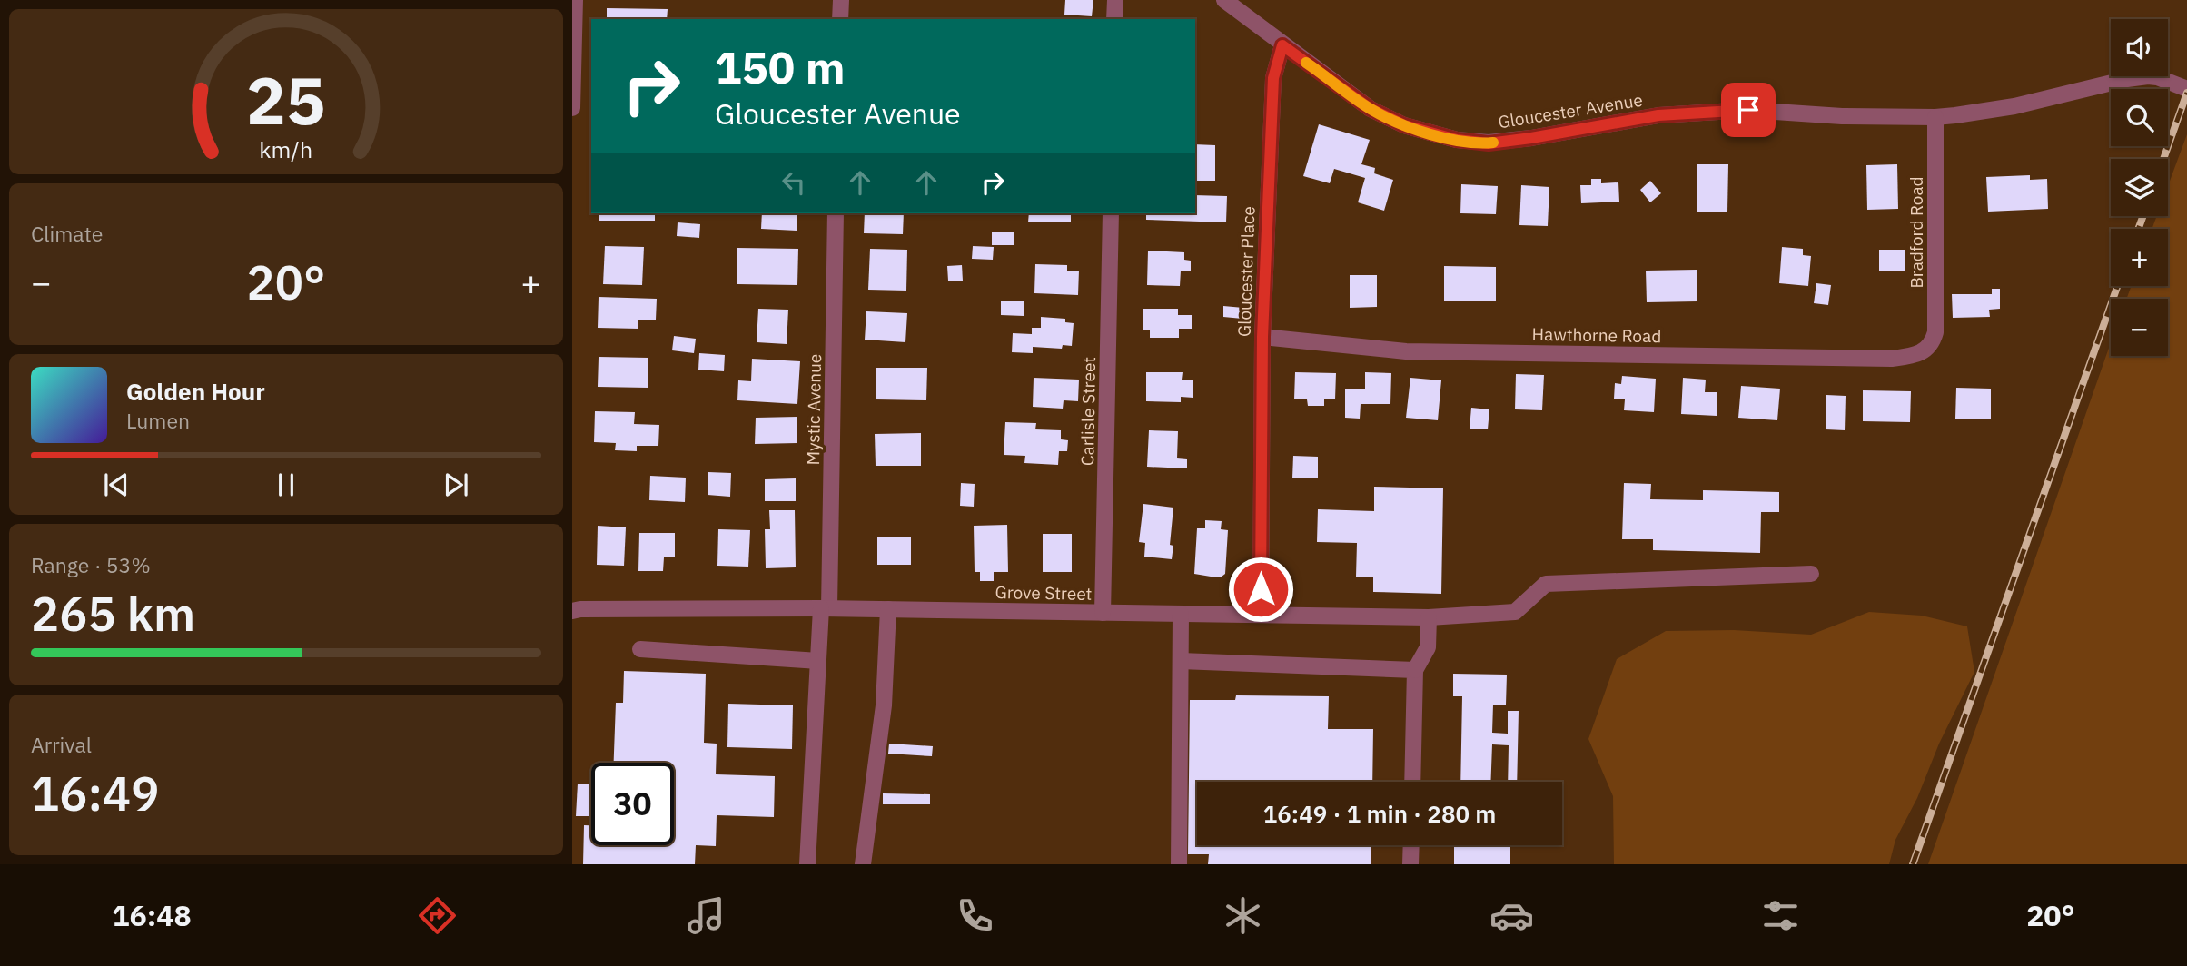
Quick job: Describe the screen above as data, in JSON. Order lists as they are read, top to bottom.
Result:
{
  "streets": {
    "street": [
      "Gloucester Avenue",
      "Bradford Road",
      "Gloucester Place",
      "Hawthorne Road",
      "Mystic Avenue",
      "Carlisle Street",
      "Grove Street"
    ]
  },
  "crossings": [
    ["Gloucester Avenue", "Bradford Road"],
    ["Gloucester Avenue", "Gloucester Place"],
    ["Bradford Road", "Hawthorne Road"],
    ["Gloucester Place", "Hawthorne Road"],
    ["Gloucester Place", "Grove Street"],
    ["Mystic Avenue", "Grove Street"],
    ["Carlisle Street", "Grove Street"]
  ],
  "page": {
    "map_buttons": ["+", "−"],
    "turn": ["150 m", "Gloucester Avenue"],
    "tile": [
      "Climate",
      ["Range · 53%", "265 km"],
      ["Arrival", "16:49"]
    ],
    "heat": ["−", "20°", "+"],
    "song": ["Golden Hour", "Lumen"],
    "limit": "30",
    "trip": "16:49 · 1 min · 280 m",
    "tabs": ["16:48", "20°"],
    "gauge": ["25", "km/h"]
  }
}
